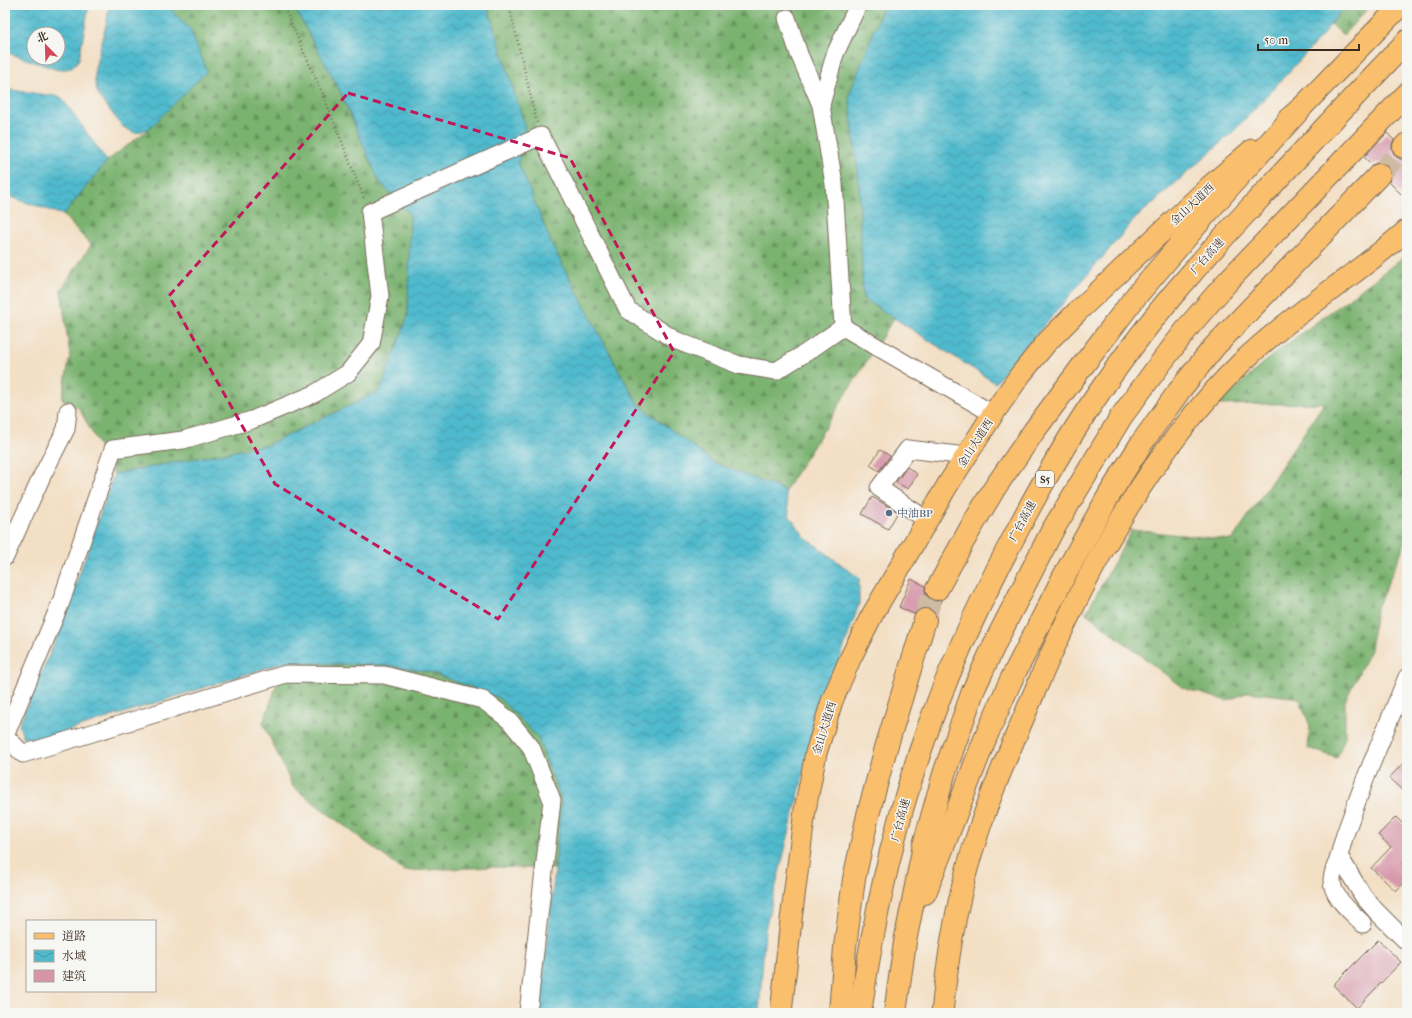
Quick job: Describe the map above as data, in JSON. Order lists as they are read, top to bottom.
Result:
{
  "streets": {
    "highway": ["广台高速", "S5"],
    "main road": ["金山大道西"]
  },
  "places": ["中油BP"],
  "legend": ["道路", "水域", "建筑"],
  "scale_bar": "50 m",
  "north": "top left"
}
